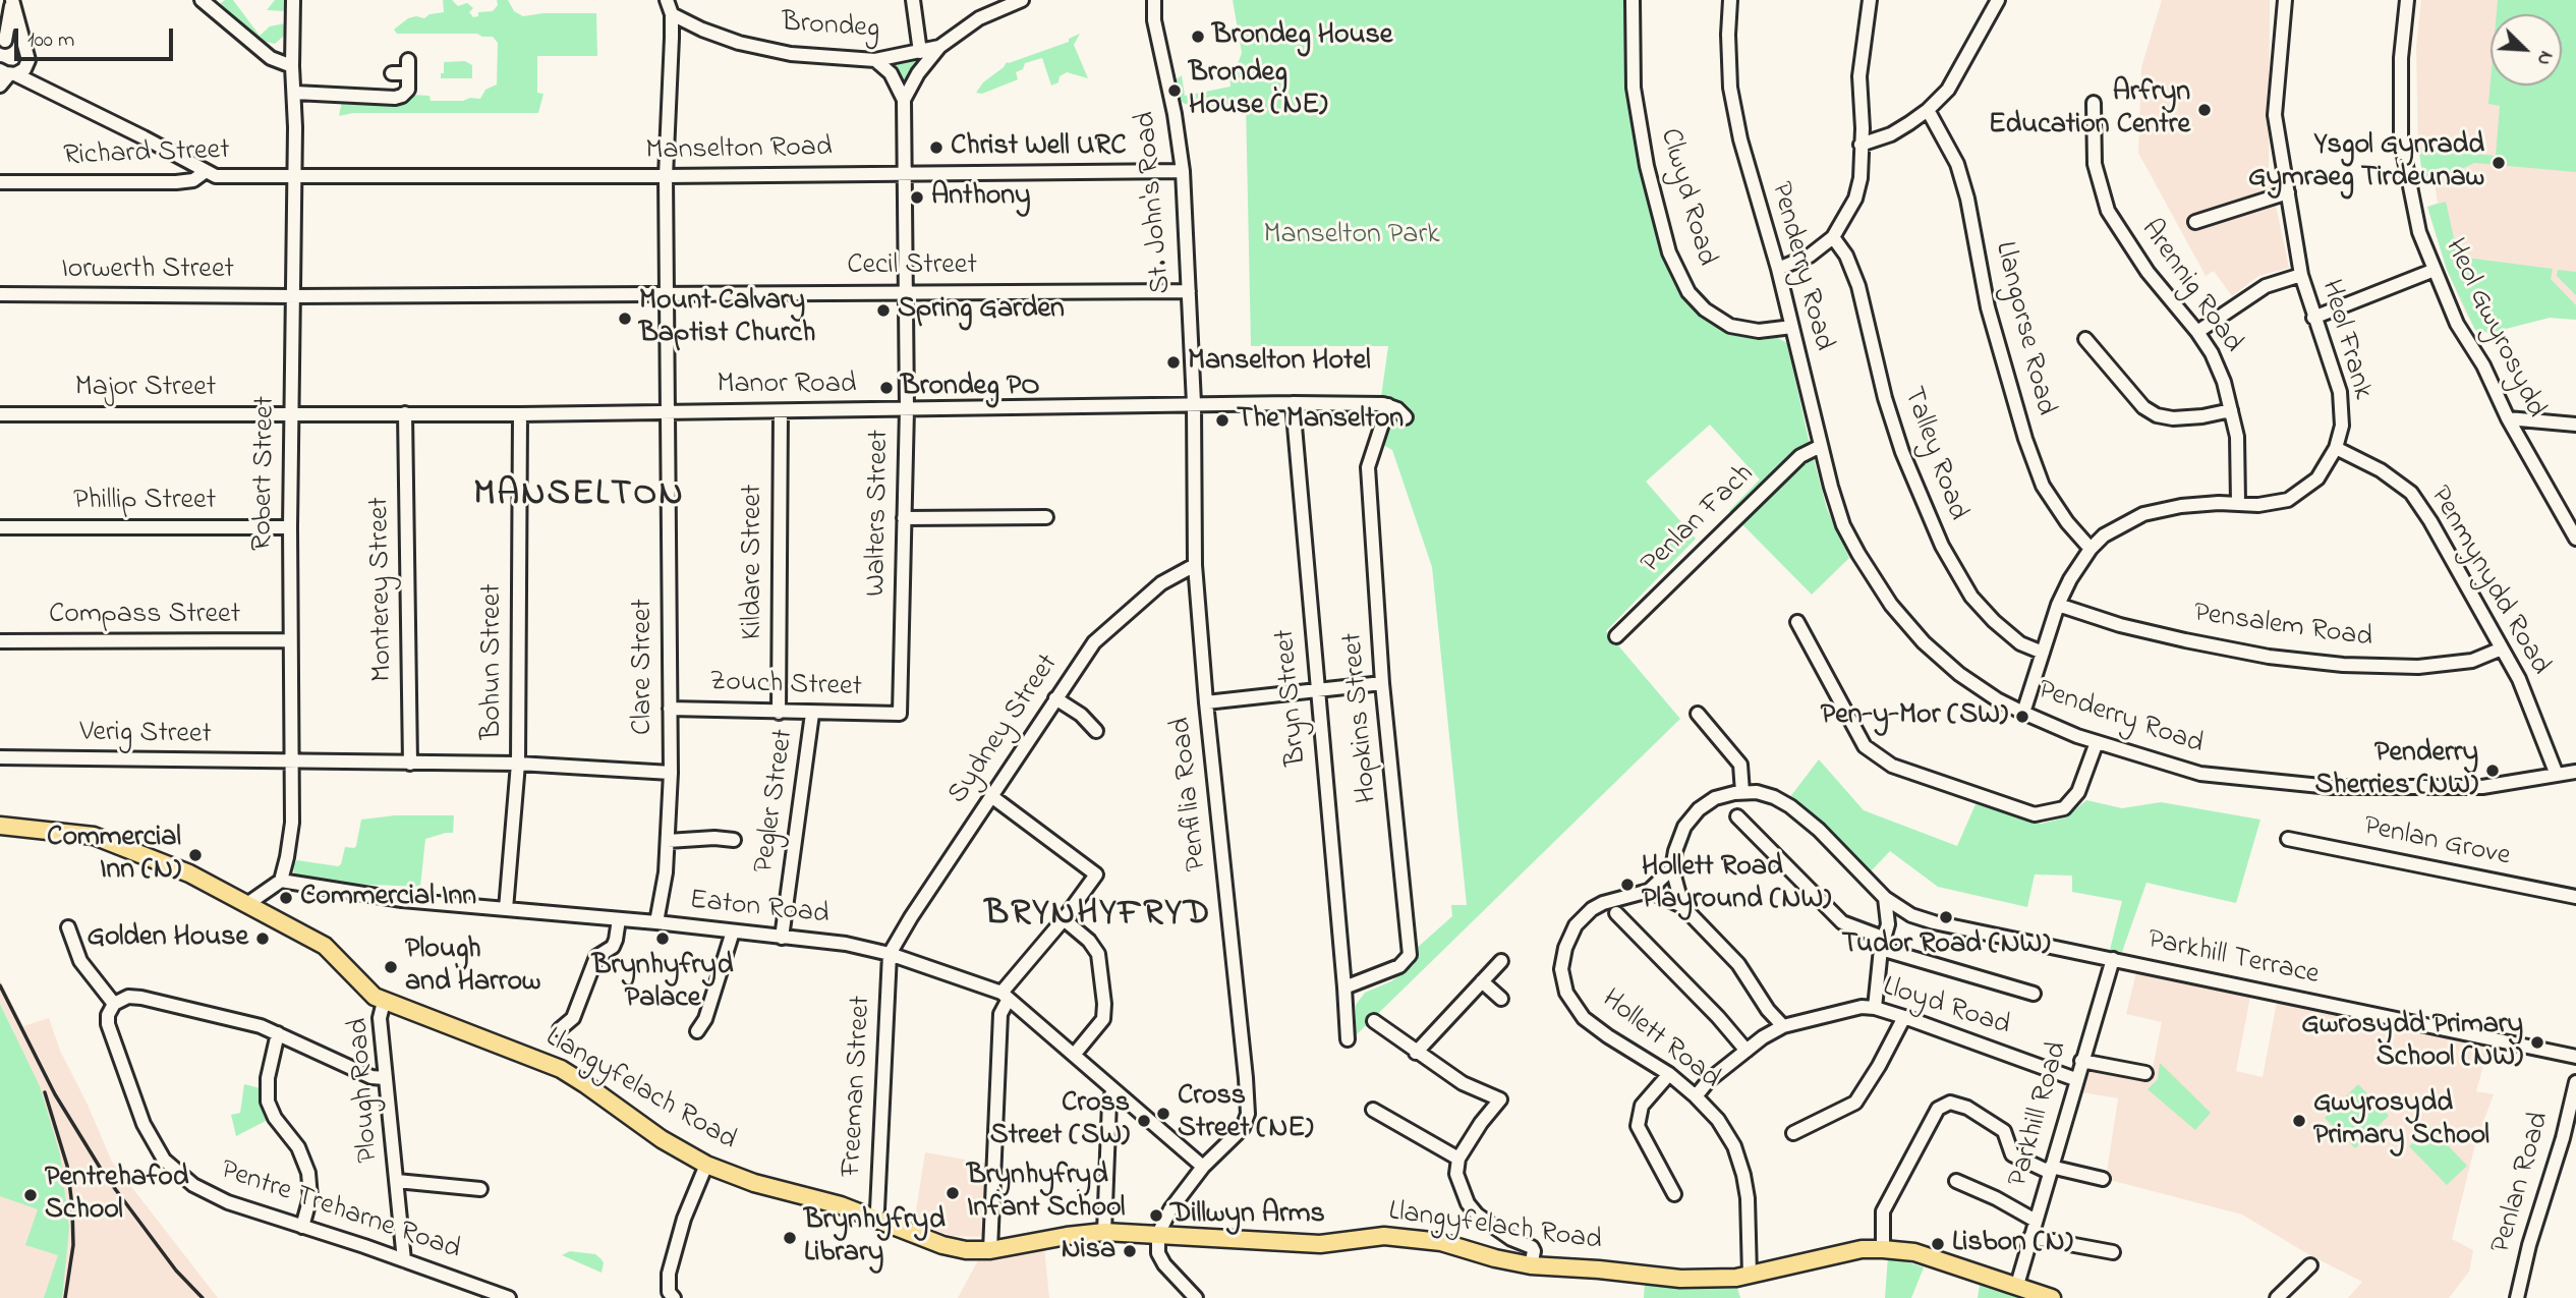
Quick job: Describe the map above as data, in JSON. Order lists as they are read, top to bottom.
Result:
{
  "streets": {
    "main road": ["Llangyfelach Road"],
    "street": [
      "Brondeg",
      "Manselton Road",
      "Richard Street",
      "Clwyd Road",
      "St. John's Road",
      "Cecil Street",
      "Penderry Road",
      "Iorwerth Street",
      "Arennig Road",
      "Llangorse Road",
      "Heol Gwyrosydd",
      "Heol Frank",
      "Manor Road",
      "Major Street",
      "Talley Road",
      "Robert Street",
      "Phillip Street",
      "Walters Street",
      "Penlan Fach",
      "Kildare Street",
      "Penmynydd Road",
      "Monterey Street",
      "Compass Street",
      "Pensalem Road",
      "Bohun Street",
      "Clare Street",
      "Zouch Street",
      "Bryn Street",
      "Hopkins Street",
      "Sydney Street",
      "Verig Street",
      "Penfilia Road",
      "Pegler Street",
      "Penlan Grove",
      "Eaton Road",
      "Parkhill Terrace",
      "Lloyd Road",
      "Hollett Road",
      "Freeman Street",
      "Plough Road",
      "Parkhill Road",
      "Penlan Road",
      "Pentre Treharne Road"
    ]
  },
  "crossings": [
    ["Brondeg", "Walters Street"],
    ["Brondeg", "Clare Street"],
    ["Manselton Road", "Richard Street"],
    ["Manselton Road", "St. John's Road"],
    ["Manselton Road", "Robert Street"],
    ["Manselton Road", "Walters Street"],
    ["Manselton Road", "Clare Street"],
    ["Richard Street", "Robert Street"],
    ["Clwyd Road", "Penderry Road"],
    ["St. John's Road", "Cecil Street"],
    ["St. John's Road", "Manor Road"],
    ["St. John's Road", "Penfilia Road"],
    ["Cecil Street", "Iorwerth Street"],
    ["Cecil Street", "Robert Street"],
    ["Cecil Street", "Walters Street"],
    ["Cecil Street", "Clare Street"],
    ["Penderry Road", "Heol Frank"],
    ["Penderry Road", "Penlan Fach"],
    ["Penderry Road", "Penmynydd Road"],
    ["Iorwerth Street", "Robert Street"],
    ["Arennig Road", "Heol Frank"],
    ["Llangorse Road", "Heol Frank"],
    ["Heol Frank", "Talley Road"],
    ["Heol Frank", "Penmynydd Road"],
    ["Heol Frank", "Pensalem Road"],
    ["Manor Road", "Major Street"],
    ["Manor Road", "Robert Street"],
    ["Manor Road", "Walters Street"],
    ["Manor Road", "Kildare Street"],
    ["Manor Road", "Monterey Street"],
    ["Manor Road", "Bohun Street"],
    ["Manor Road", "Clare Street"],
    ["Manor Road", "Bryn Street"],
    ["Manor Road", "Hopkins Street"],
    ["Manor Road", "Penfilia Road"],
    ["Major Street", "Robert Street"],
    ["Robert Street", "Phillip Street"],
    ["Robert Street", "Compass Street"],
    ["Robert Street", "Verig Street"],
    ["Robert Street", "Eaton Road"],
    ["Walters Street", "Zouch Street"],
    ["Kildare Street", "Zouch Street"],
    ["Penmynydd Road", "Pensalem Road"],
    ["Monterey Street", "Verig Street"],
    ["Bohun Street", "Verig Street"],
    ["Bohun Street", "Eaton Road"],
    ["Clare Street", "Zouch Street"],
    ["Clare Street", "Verig Street"],
    ["Clare Street", "Eaton Road"],
    ["Zouch Street", "Pegler Street"],
    ["Bryn Street", "Hopkins Street"],
    ["Sydney Street", "Penfilia Road"],
    ["Sydney Street", "Eaton Road"],
    ["Sydney Street", "Freeman Street"],
    ["Penfilia Road", "Eaton Road"],
    ["Penfilia Road", "Llangyfelach Road"],
    ["Pegler Street", "Eaton Road"],
    ["Eaton Road", "Freeman Street"],
    ["Parkhill Terrace", "Parkhill Road"],
    ["Lloyd Road", "Hollett Road"],
    ["Lloyd Road", "Parkhill Road"],
    ["Hollett Road", "Llangyfelach Road"],
    ["Freeman Street", "Llangyfelach Road"],
    ["Plough Road", "Llangyfelach Road"],
    ["Plough Road", "Pentre Treharne Road"],
    ["Llangyfelach Road", "Parkhill Road"]
  ],
  "districts": ["MANSELTON", "BRYNHYFRYD"],
  "parks": ["Manselton Park"],
  "places": [
    "Brondeg House",
    "Brondeg House (NE)",
    "Arfryn Education Centre",
    "Christ Well URC",
    "Ysgol Gynradd Gymraeg Tirdeunaw",
    "Anthony",
    "Spring Garden",
    "Mount Calvary Baptist Church",
    "Manselton Hotel",
    "Brondeg PO",
    "The Manselton",
    "Pen-y-Mor (SW)",
    "Penderry Sherries (NW)",
    "Commercial Inn (N)",
    "Hollett Road Playround (NW)",
    "Commercial Inn",
    "Tudor Road (NW)",
    "Golden House",
    "Brynhyfryd Palace",
    "Plough and Harrow",
    "Gwrosydd Primary School (NW)",
    "Cross Street (NE)",
    "Cross Street (SW)",
    "Gwyrosydd Primary School",
    "Brynhyfryd Infant School",
    "Pentrehafod School",
    "Dillwyn Arms",
    "Brynhyfryd Library",
    "Lisbon (N)",
    "Nisa"
  ],
  "scale_bar": "100 m",
  "north": "bottom right"
}
